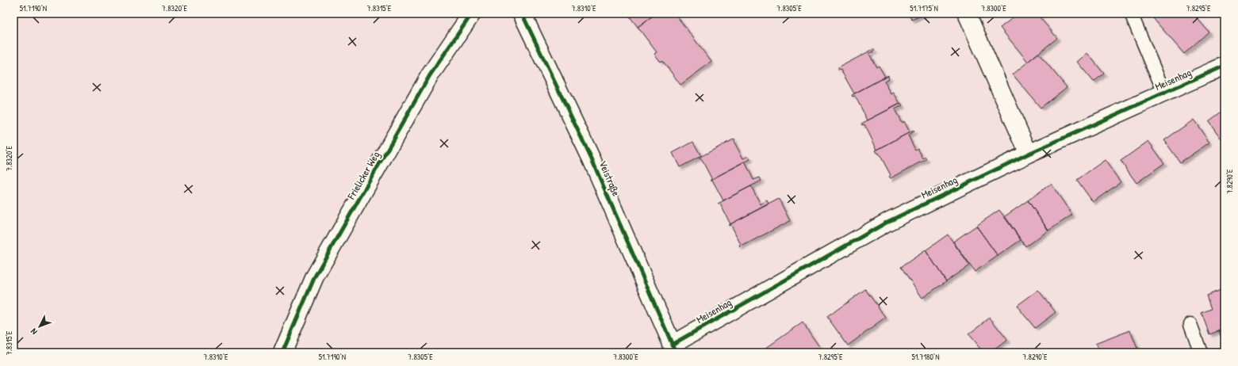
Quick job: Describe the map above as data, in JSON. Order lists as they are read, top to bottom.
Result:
{
  "streets": {
    "street": ["Meisenhag", "Frielicker Weg", "Veistraße"]
  },
  "crossings": [
    ["Meisenhag", "Veistraße"]
  ],
  "north": "bottom left",
  "coordinates": [
    "51.7190°N",
    "7.8320°E",
    "7.8315°E",
    "7.8310°E",
    "7.8305°E",
    "51.7175°N",
    "7.8300°E",
    "7.8295°E",
    "7.8290°E",
    "51.7180°N"
  ]
}
